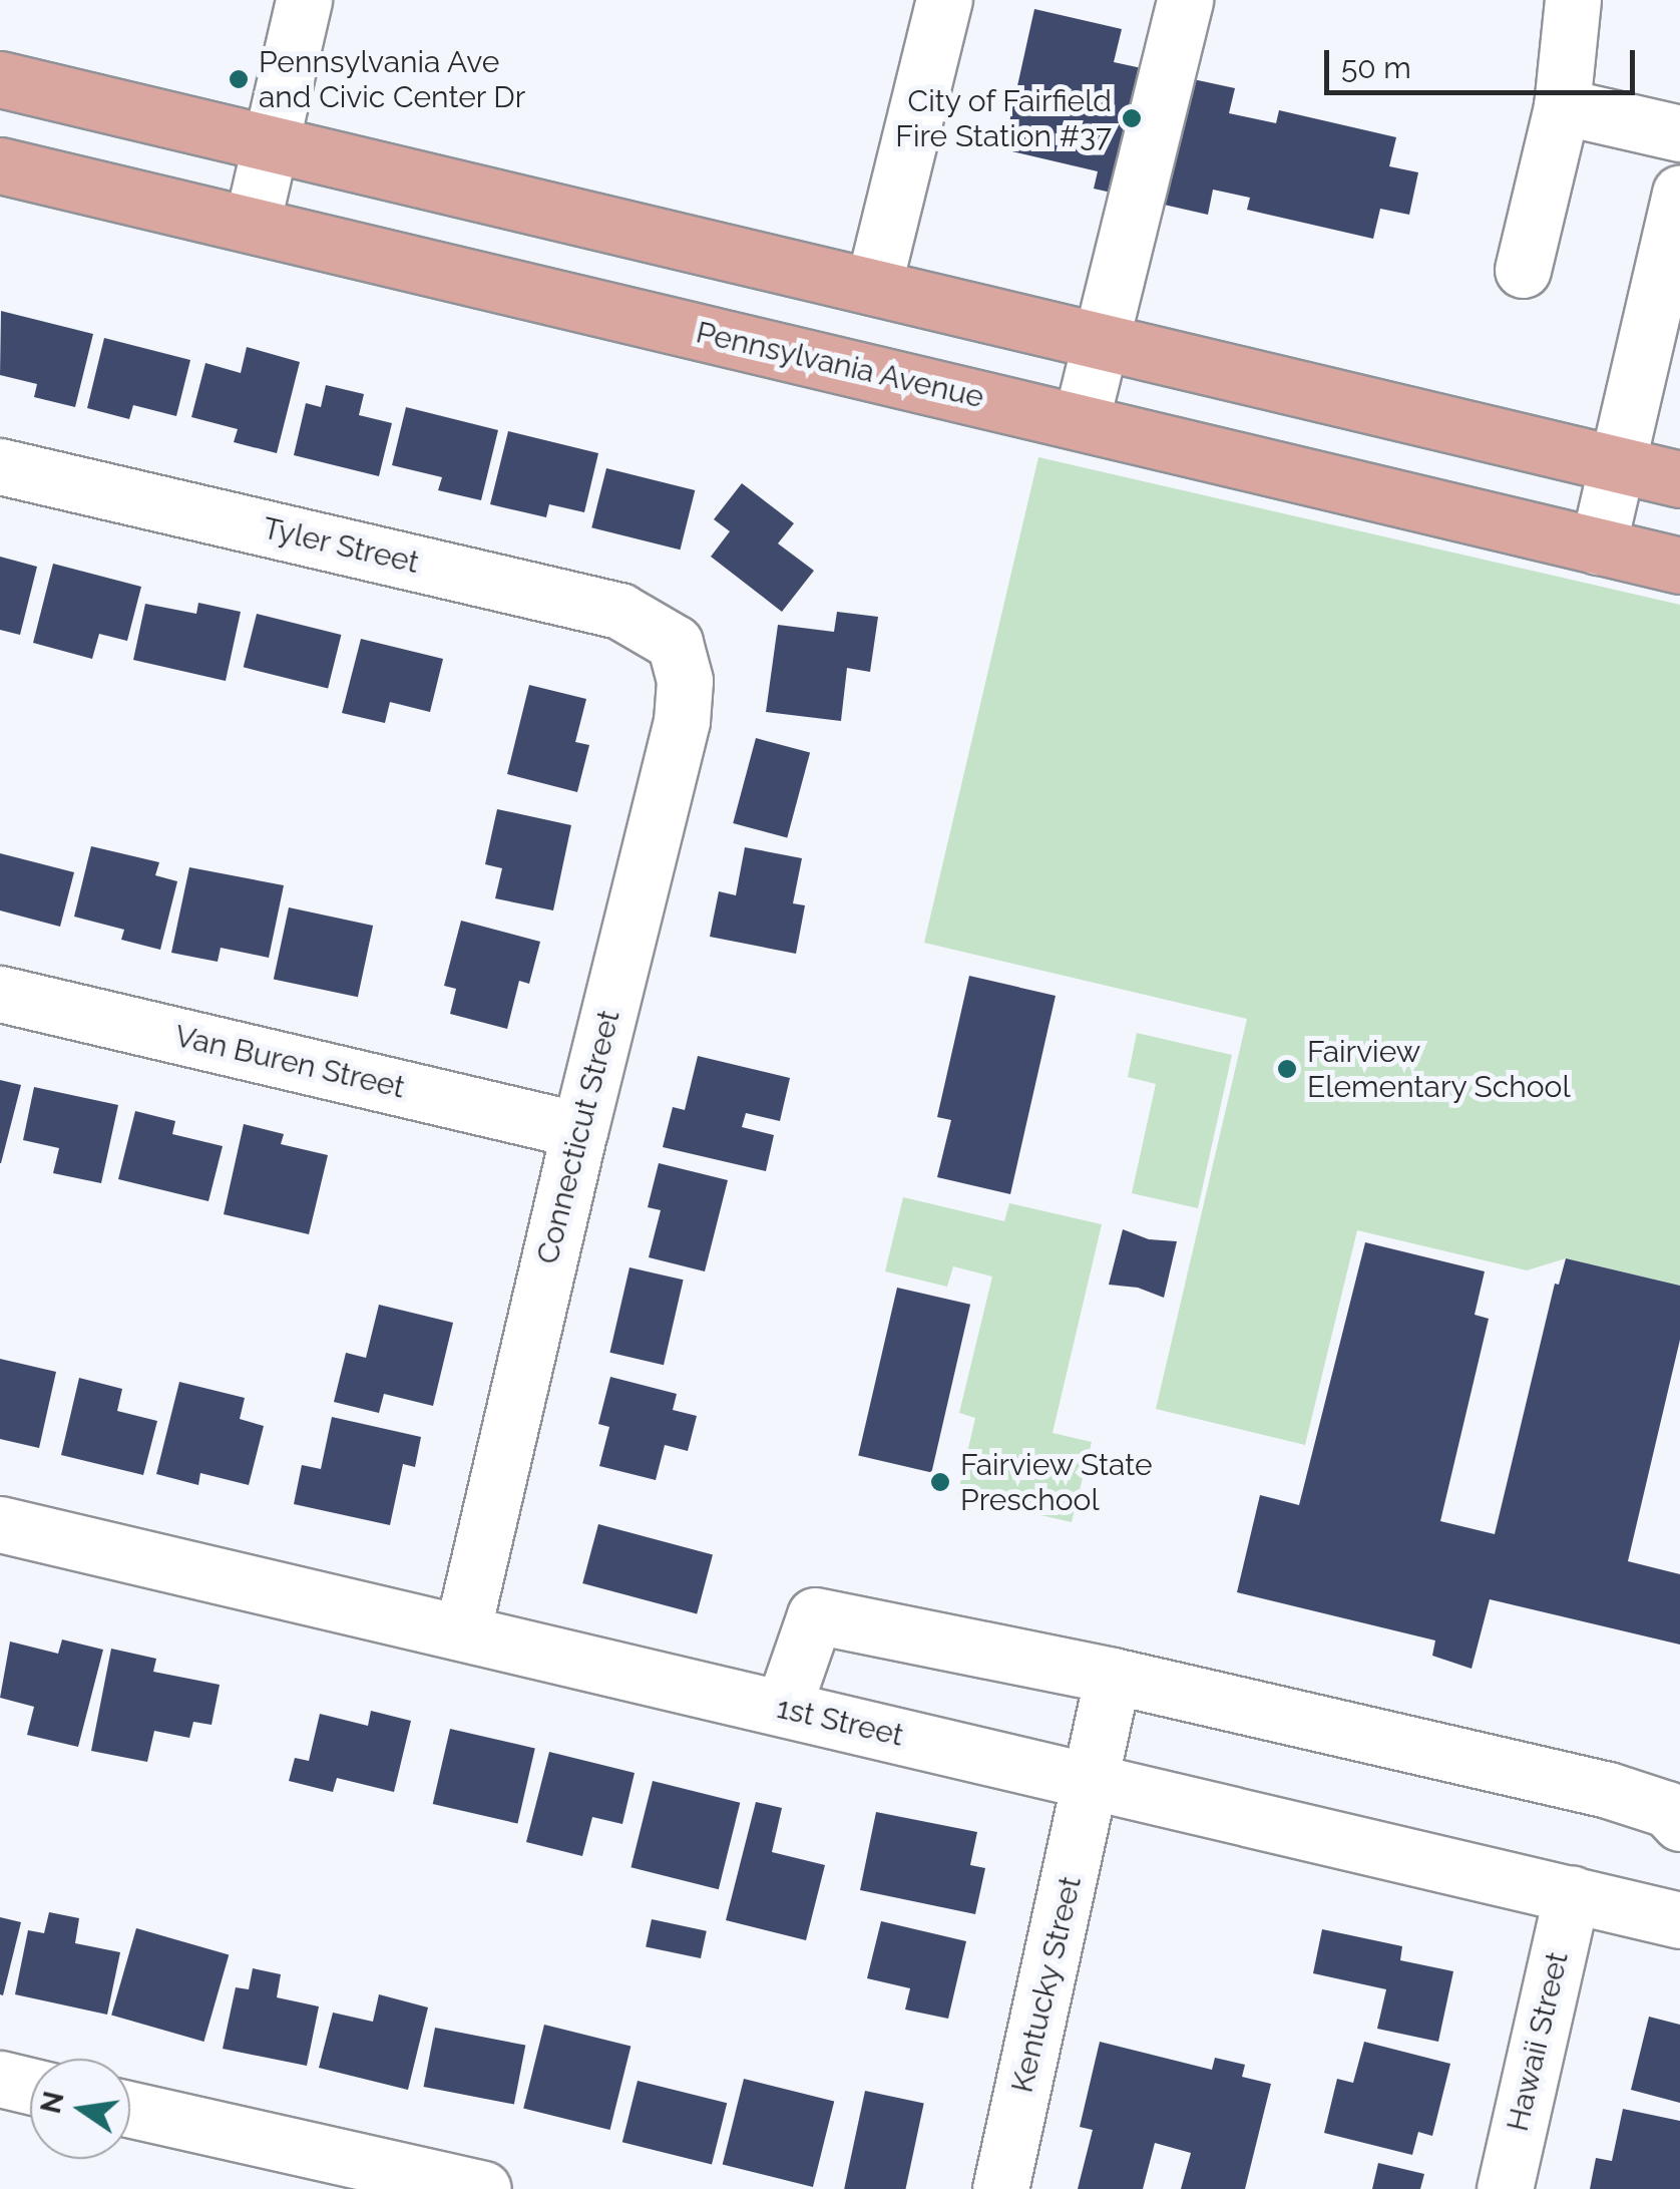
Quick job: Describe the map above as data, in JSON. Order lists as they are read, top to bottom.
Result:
{
  "streets": {
    "main road": ["Pennsylvania Avenue"],
    "street": [
      "Tyler Street",
      "Van Buren Street",
      "Connecticut Street",
      "1st Street",
      "Kentucky Street",
      "Hawaii Street"
    ]
  },
  "crossings": [
    ["Tyler Street", "Connecticut Street"],
    ["Van Buren Street", "Connecticut Street"],
    ["Connecticut Street", "1st Street"],
    ["1st Street", "Kentucky Street"],
    ["1st Street", "Hawaii Street"]
  ],
  "places": [
    "Pennsylvania Ave and Civic Center Dr",
    "City of Fairfield Fire Station #37",
    "Fairview Elementary School",
    "Fairview State Preschool"
  ],
  "scale_bar": "50 m",
  "north": "left"
}
